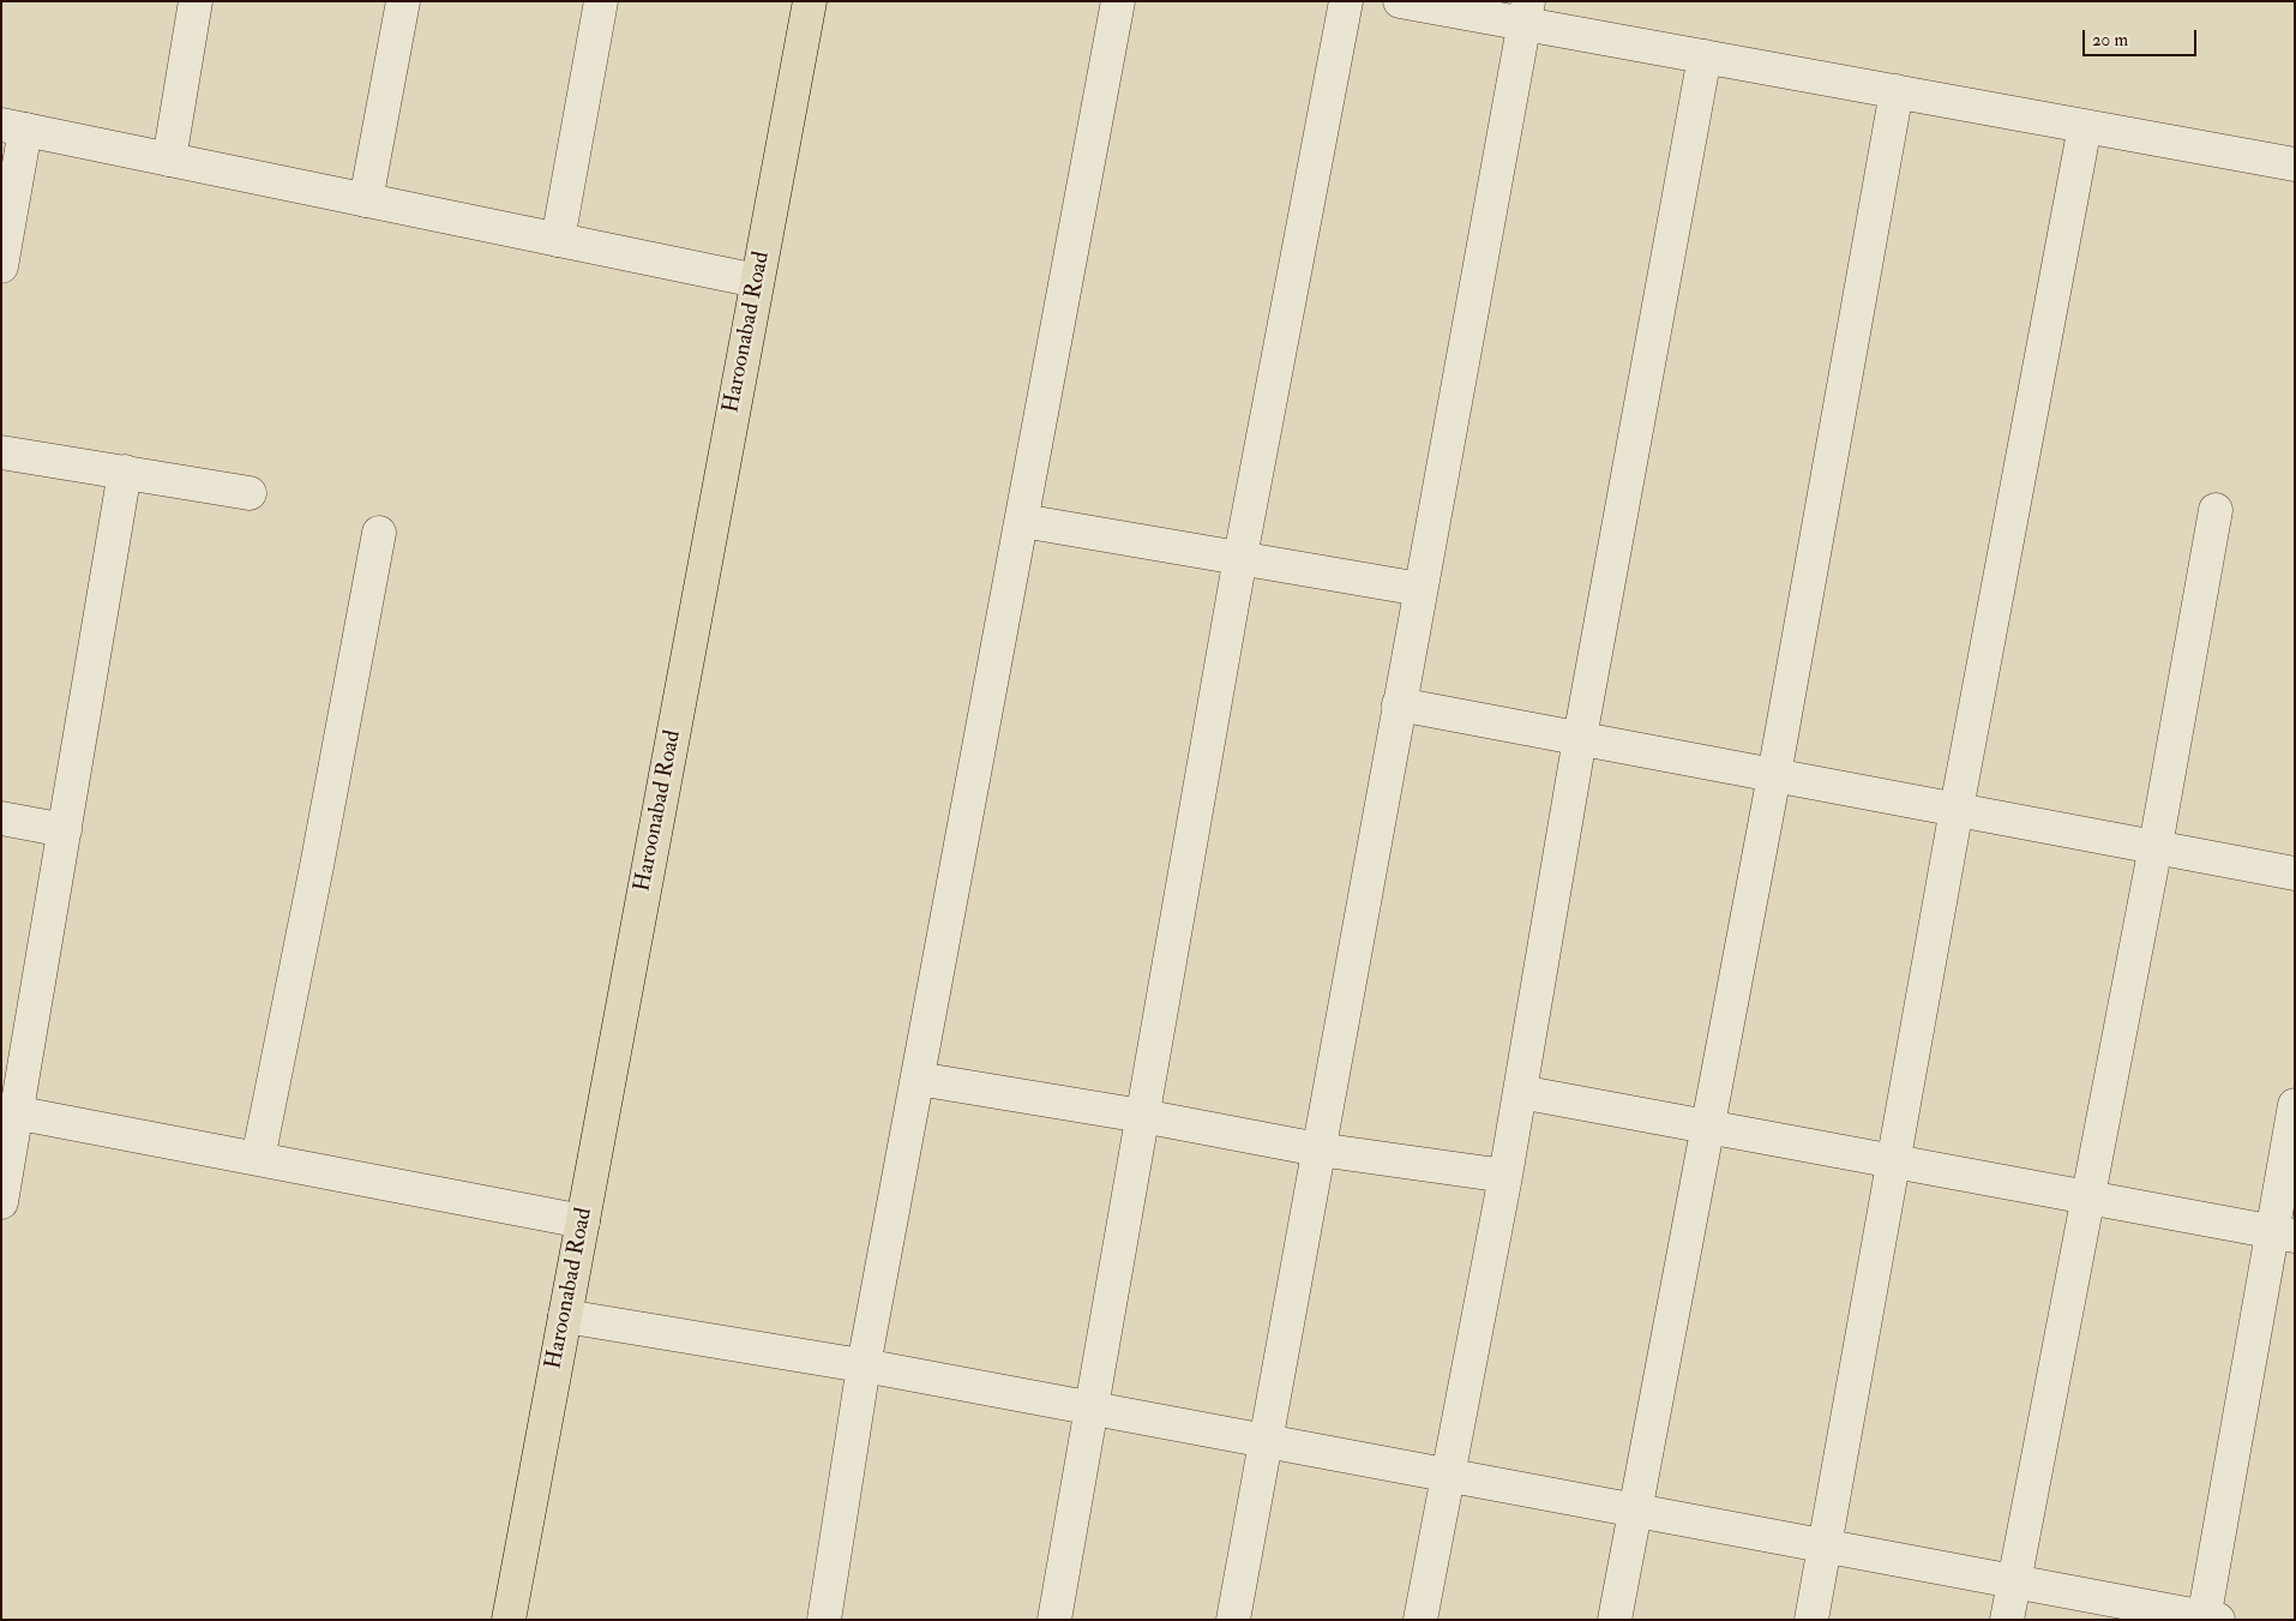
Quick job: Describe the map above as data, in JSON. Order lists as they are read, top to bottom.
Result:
{
  "streets": {
    "main road": ["Haroonabad Road"]
  },
  "scale_bar": "20 m"
}
